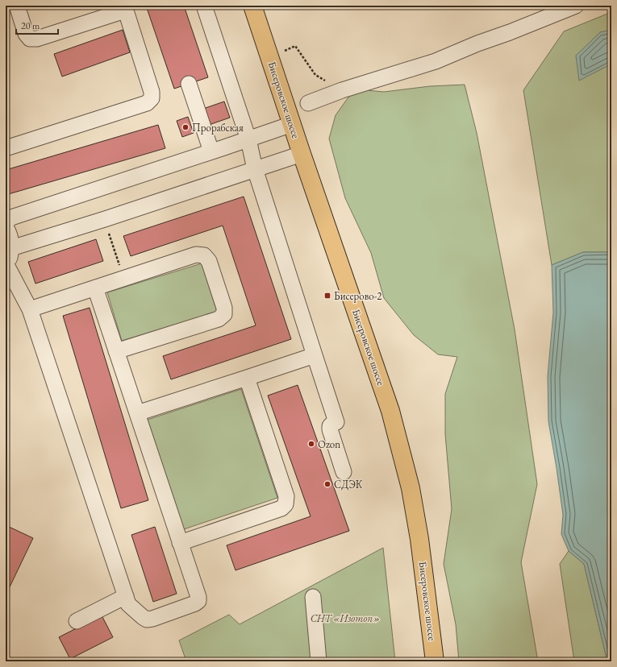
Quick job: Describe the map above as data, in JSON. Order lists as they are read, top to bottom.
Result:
{
  "streets": {
    "main road": ["Бисеровское шоссе"]
  },
  "parks": ["СНТ «Изотоп»"],
  "places": {
    "other": ["Прорабская", "Ozon", "СДЭК"],
    "transit": ["Бисерово-2"]
  },
  "scale_bar": "20 m"
}
